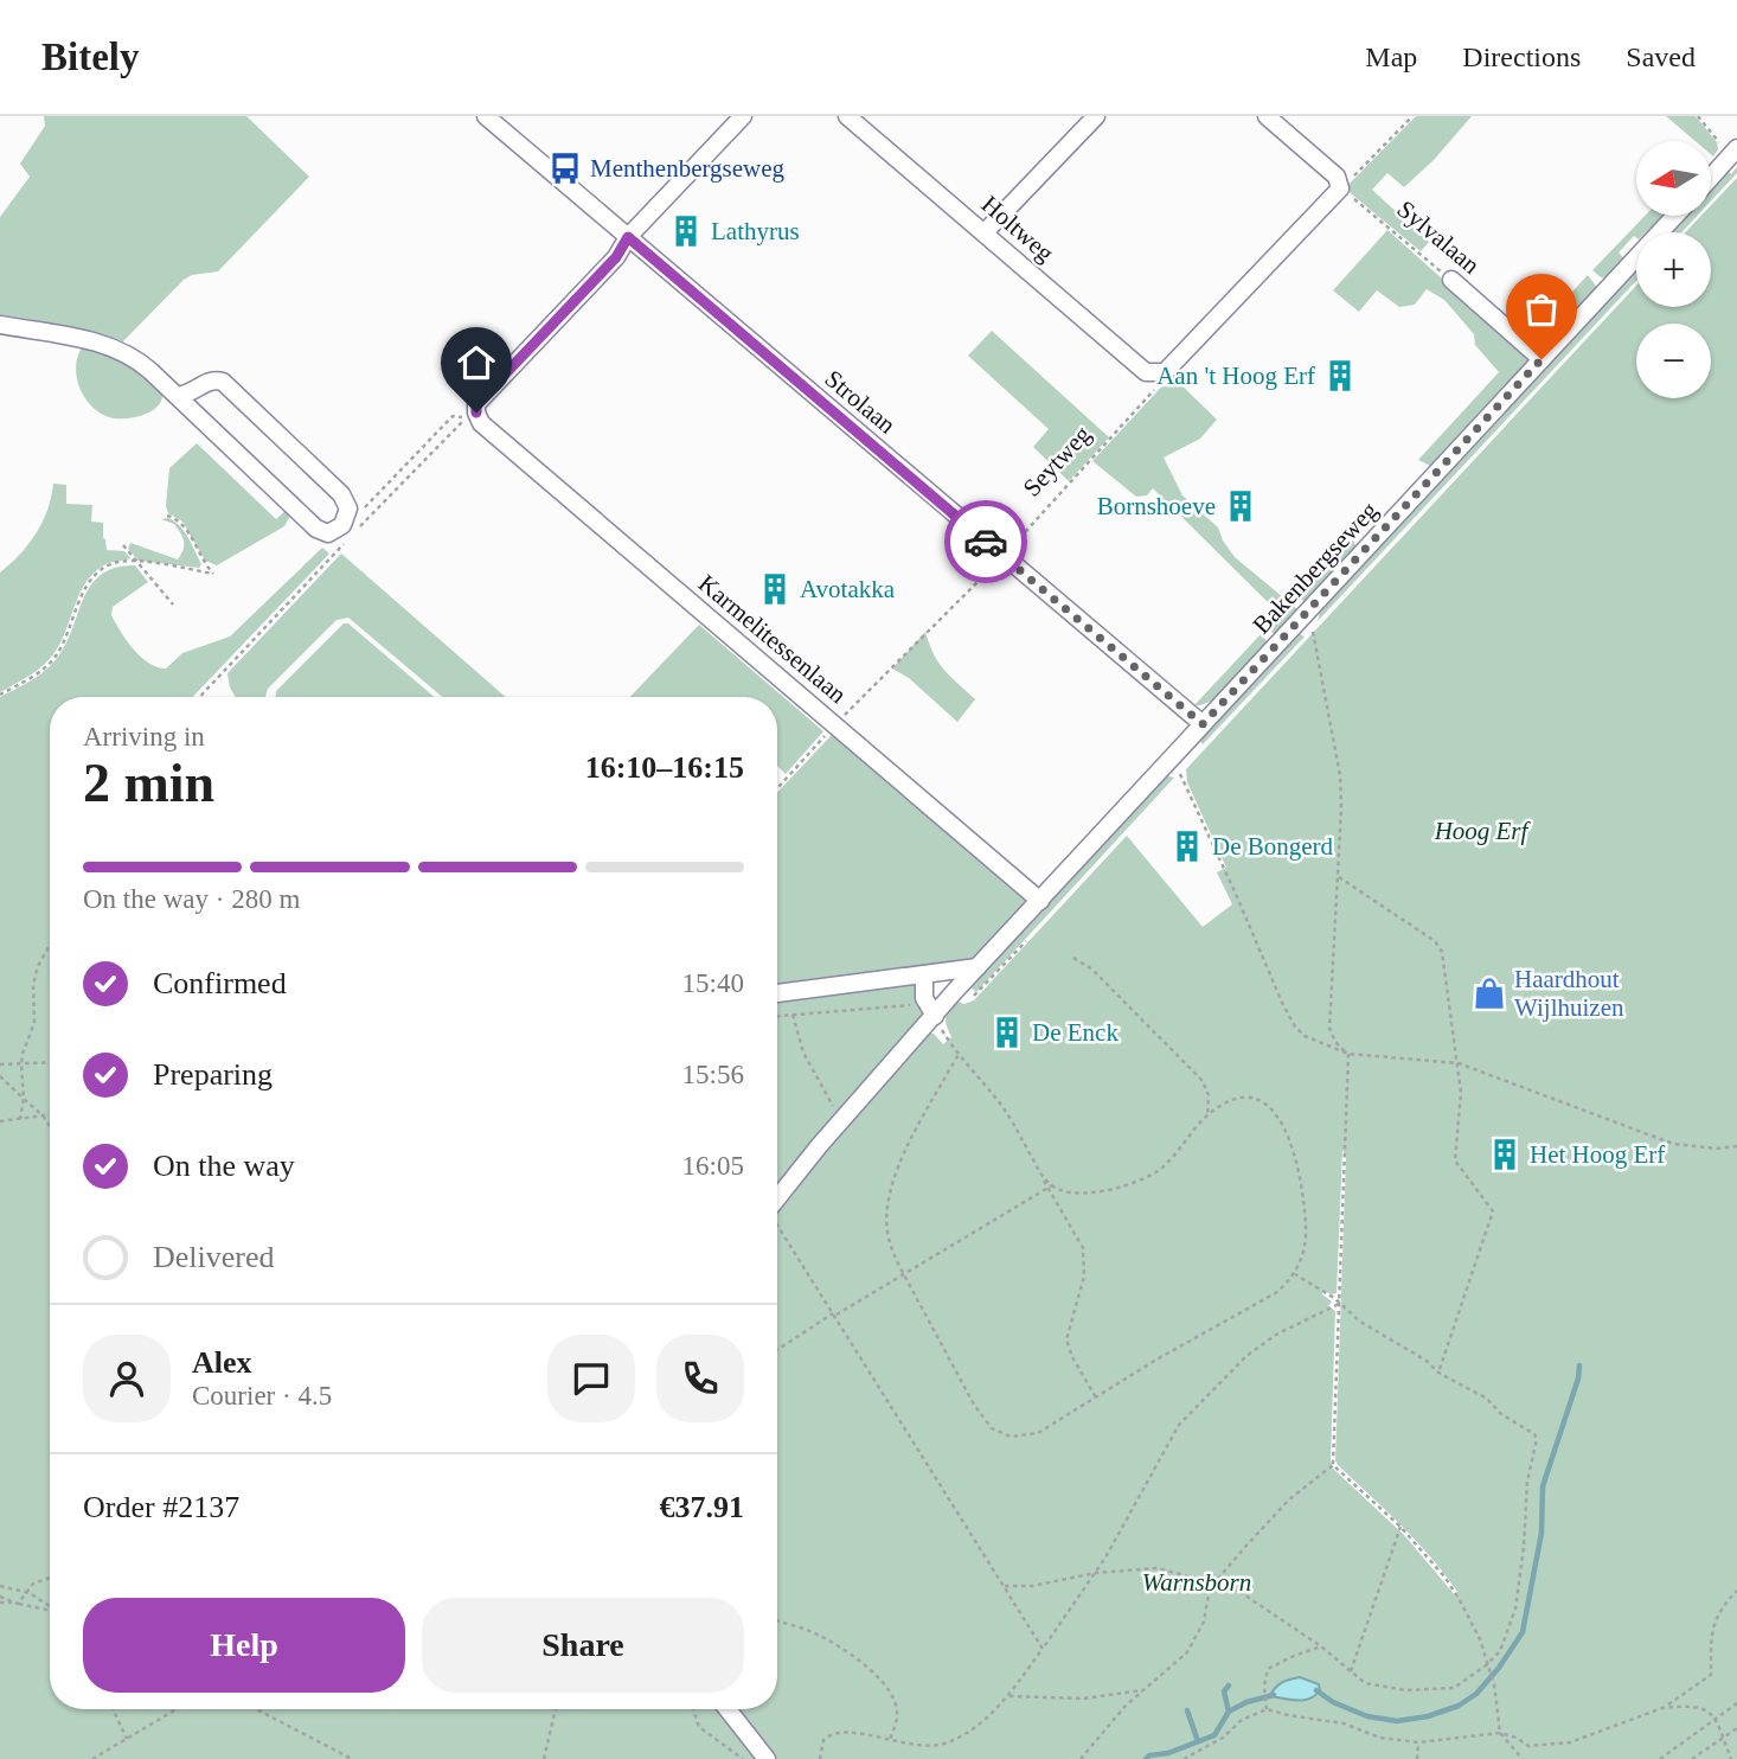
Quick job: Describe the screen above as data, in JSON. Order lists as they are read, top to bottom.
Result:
{
  "streets": {
    "street": [
      "Holtweg",
      "Sylvalaan",
      "Strolaan",
      "Bakenbergseweg",
      "Karmelitessenlaan"
    ],
    "path": ["Seytweg"]
  },
  "crossings": [
    ["Holtweg", "Seytweg"],
    ["Sylvalaan", "Bakenbergseweg"],
    ["Strolaan", "Seytweg"],
    ["Strolaan", "Bakenbergseweg"],
    ["Strolaan", "Karmelitessenlaan"],
    ["Bakenbergseweg", "Karmelitessenlaan"]
  ],
  "parks": ["Hoog Erf", "Warnsborn"],
  "places": {
    "bus stop": ["Menthenbergseweg"],
    "building": [
      "Lathyrus",
      "Aan 't Hoog Erf",
      "Bornshoeve",
      "Avotakka",
      "De Bongerd",
      "De Enck",
      "Het Hoog Erf"
    ],
    "shop": ["Haardhout Wijlhuizen"]
  },
  "north": "left",
  "page": {
    "header": "Bitely",
    "nav": ["Map", "Directions", "Saved"],
    "map_buttons": ["+", "−"],
    "heading": ["2 min", "Arriving in", "16:10–16:15"],
    "panel": [
      "Alex",
      "Courier · 4.5",
      "Order #2137",
      "€37.91"
    ],
    "bar": "On the way · 280 m",
    "list": [
      ["Confirmed", "15:40"],
      ["Preparing", "15:56"],
      ["On the way", "16:05"],
      "Delivered"
    ],
    "buttons": ["Help", "Share"]
  }
}
